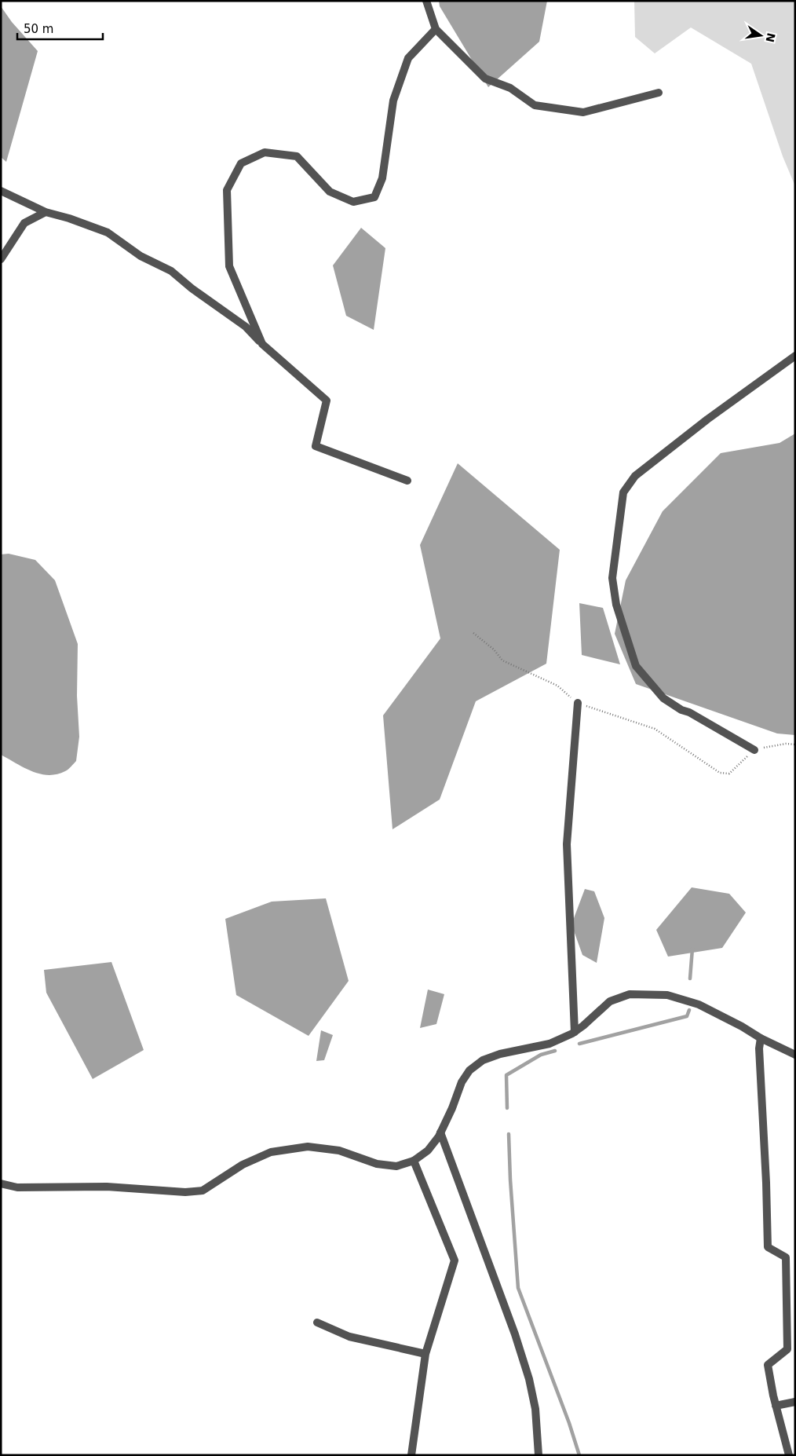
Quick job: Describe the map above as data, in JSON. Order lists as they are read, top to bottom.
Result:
{
  "scale_bar": "50 m",
  "north": "right"
}
